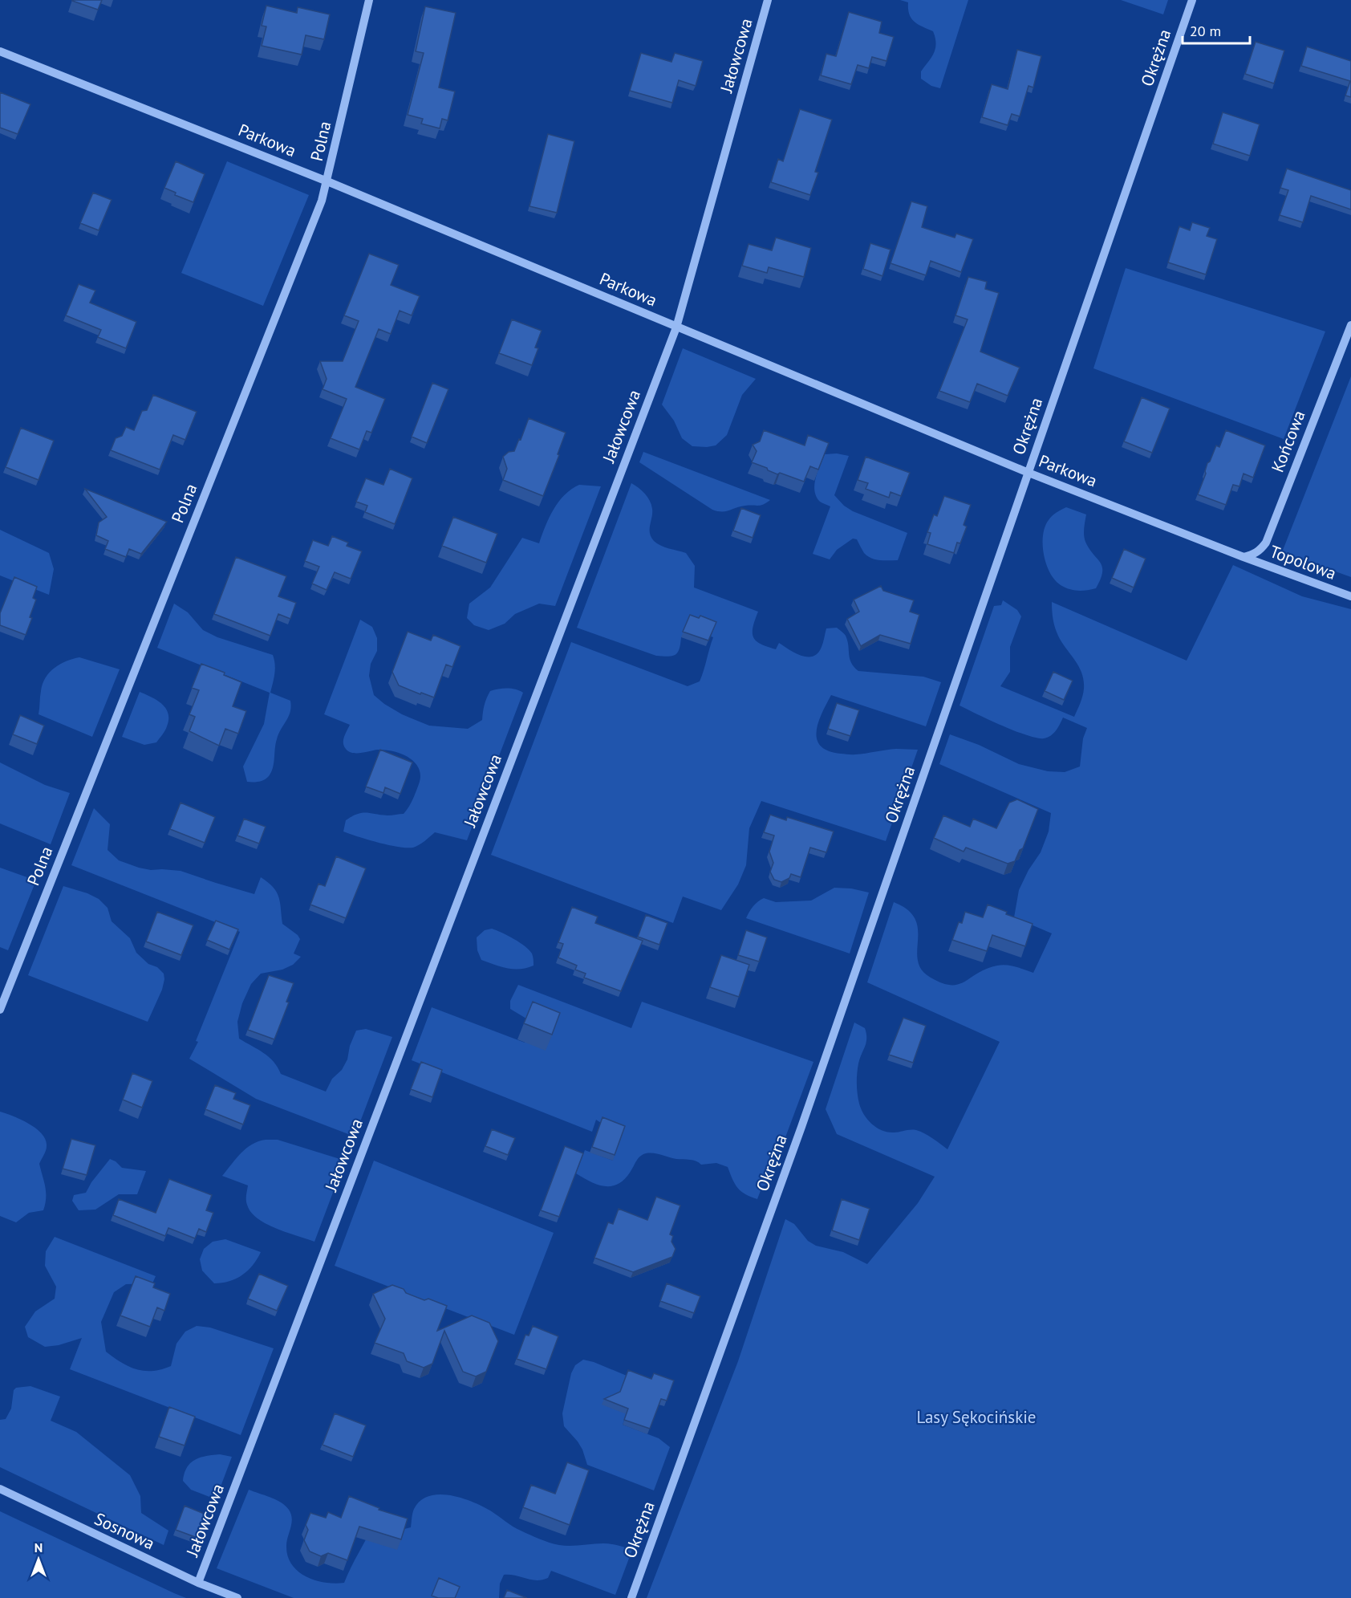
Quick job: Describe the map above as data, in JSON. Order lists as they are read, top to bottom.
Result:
{
  "streets": {
    "street": [
      "Jałowcowa",
      "Okrężna",
      "Parkowa",
      "Polna",
      "Końcowa",
      "Topolowa",
      "Sosnowa"
    ]
  },
  "crossings": [
    ["Jałowcowa", "Parkowa"],
    ["Jałowcowa", "Sosnowa"],
    ["Okrężna", "Parkowa"],
    ["Parkowa", "Polna"],
    ["Parkowa", "Końcowa"],
    ["Parkowa", "Topolowa"],
    ["Końcowa", "Topolowa"]
  ],
  "parks": ["Lasy Sękocińskie"],
  "scale_bar": "20 m",
  "north": "top"
}
